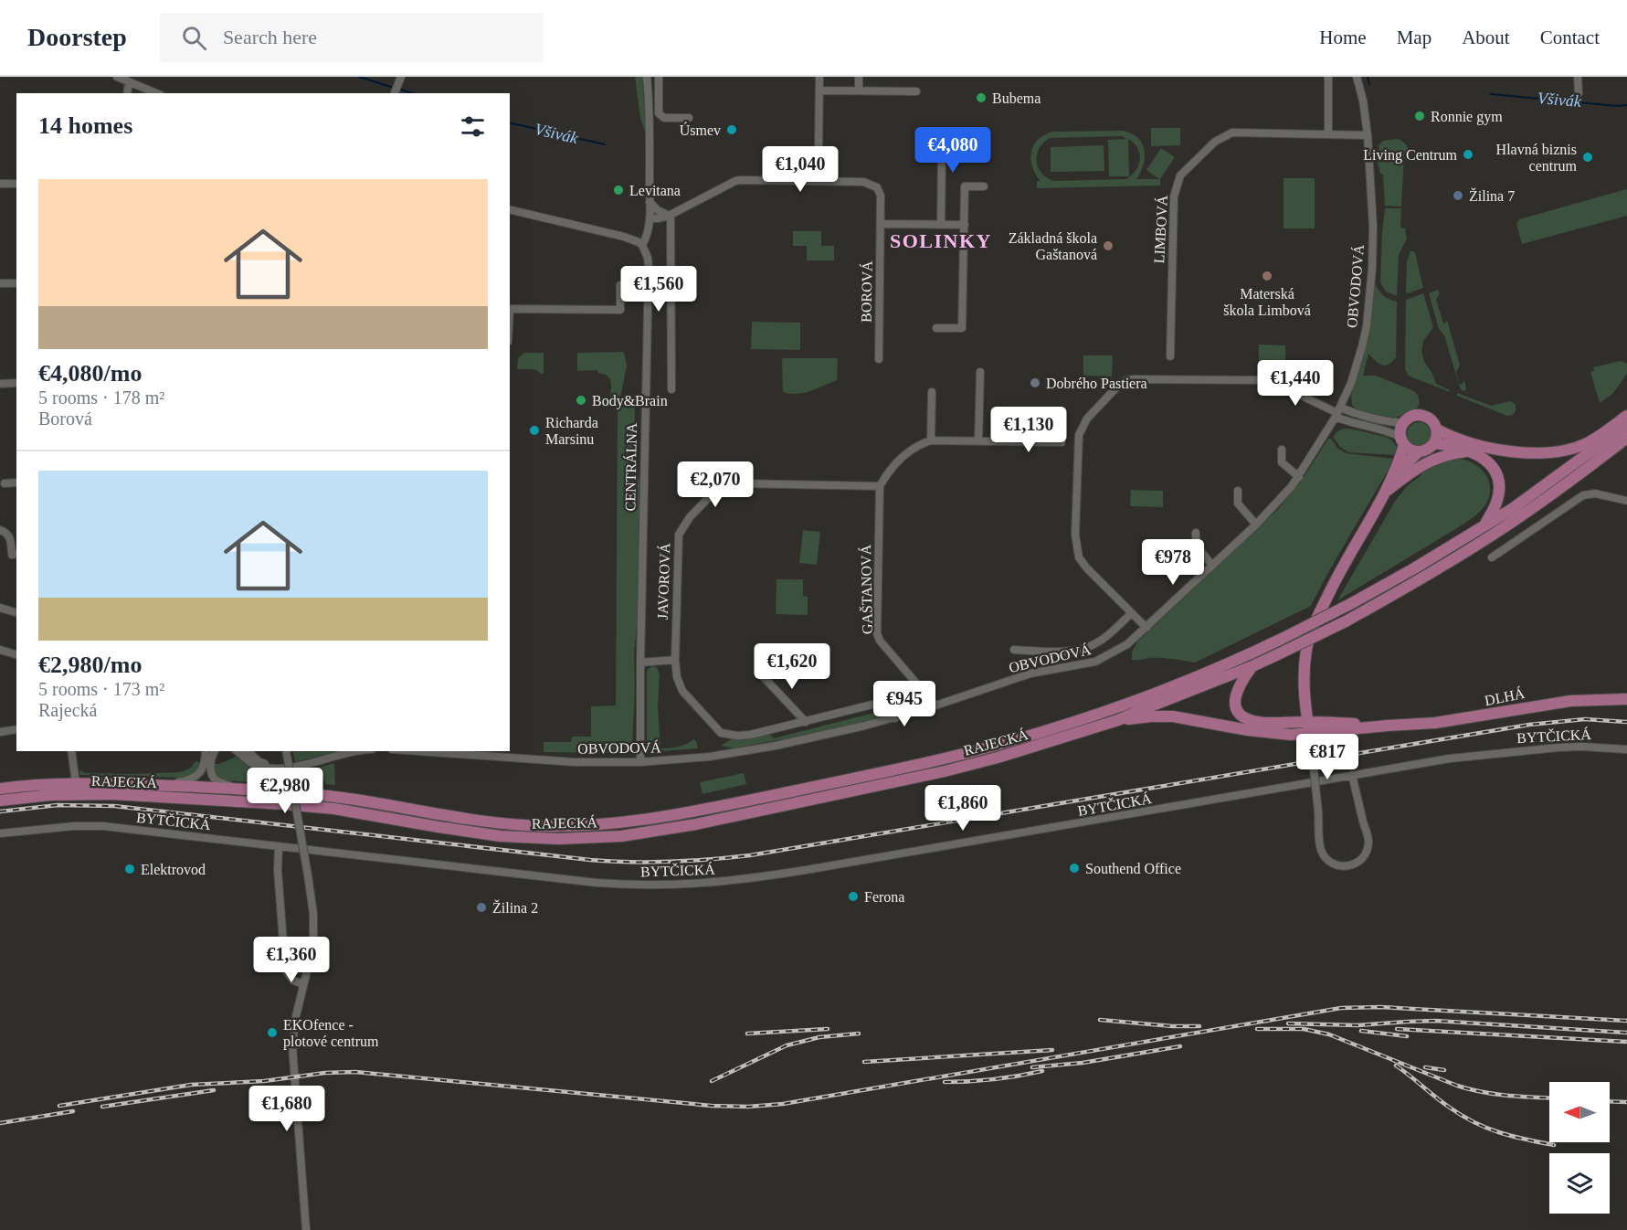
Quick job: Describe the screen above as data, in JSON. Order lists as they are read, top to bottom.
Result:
{
  "streets": {
    "main road": ["DLHÁ", "RAJECKÁ"],
    "street": [
      "LIMBOVÁ",
      "OBVODOVÁ",
      "BOROVÁ",
      "CENTRÁLNA",
      "JAVOROVÁ",
      "GAŠTANOVÁ",
      "BYTČICKÁ"
    ]
  },
  "crossings": [
    ["LIMBOVÁ", "OBVODOVÁ"],
    ["OBVODOVÁ", "CENTRÁLNA"],
    ["OBVODOVÁ", "JAVOROVÁ"],
    ["OBVODOVÁ", "GAŠTANOVÁ"],
    ["BOROVÁ", "CENTRÁLNA"],
    ["JAVOROVÁ", "GAŠTANOVÁ"]
  ],
  "districts": ["SOLINKY"],
  "water": ["Všivák"],
  "places": [
    "Bubema",
    "Ronnie gym",
    "Úsmev",
    "Living Centrum",
    "Hlavná biznis centrum",
    "Levitana",
    "Žilina 7",
    "Základná škola Gaštanová",
    "Materská škola Limbová",
    "Dobrého Pastiera",
    "Body&Brain",
    "Richarda Marsinu",
    "Southend Office",
    "Elektrovod",
    "Ferona",
    "Žilina 2",
    "EKOfence - plotové centrum"
  ],
  "north": "left",
  "page": {
    "header": "Doorstep",
    "search": "Search here",
    "nav": [
      "Home",
      "Map",
      "About",
      "Contact"
    ],
    "heading": "14 homes",
    "price": [
      "€4,080",
      "€1,040",
      "€1,560",
      "€1,440",
      "€1,130",
      "€2,070",
      "€978",
      "€1,620",
      "€945",
      "€817",
      "€2,980",
      "€1,860",
      "€1,360",
      "€1,680"
    ],
    "list": [
      {
        "name": "€4,080/mo",
        "note": "5 rooms · 178 m² · Borová"
      },
      {
        "name": "€2,980/mo",
        "note": "5 rooms · 173 m² · Rajecká"
      }
    ]
  }
}
